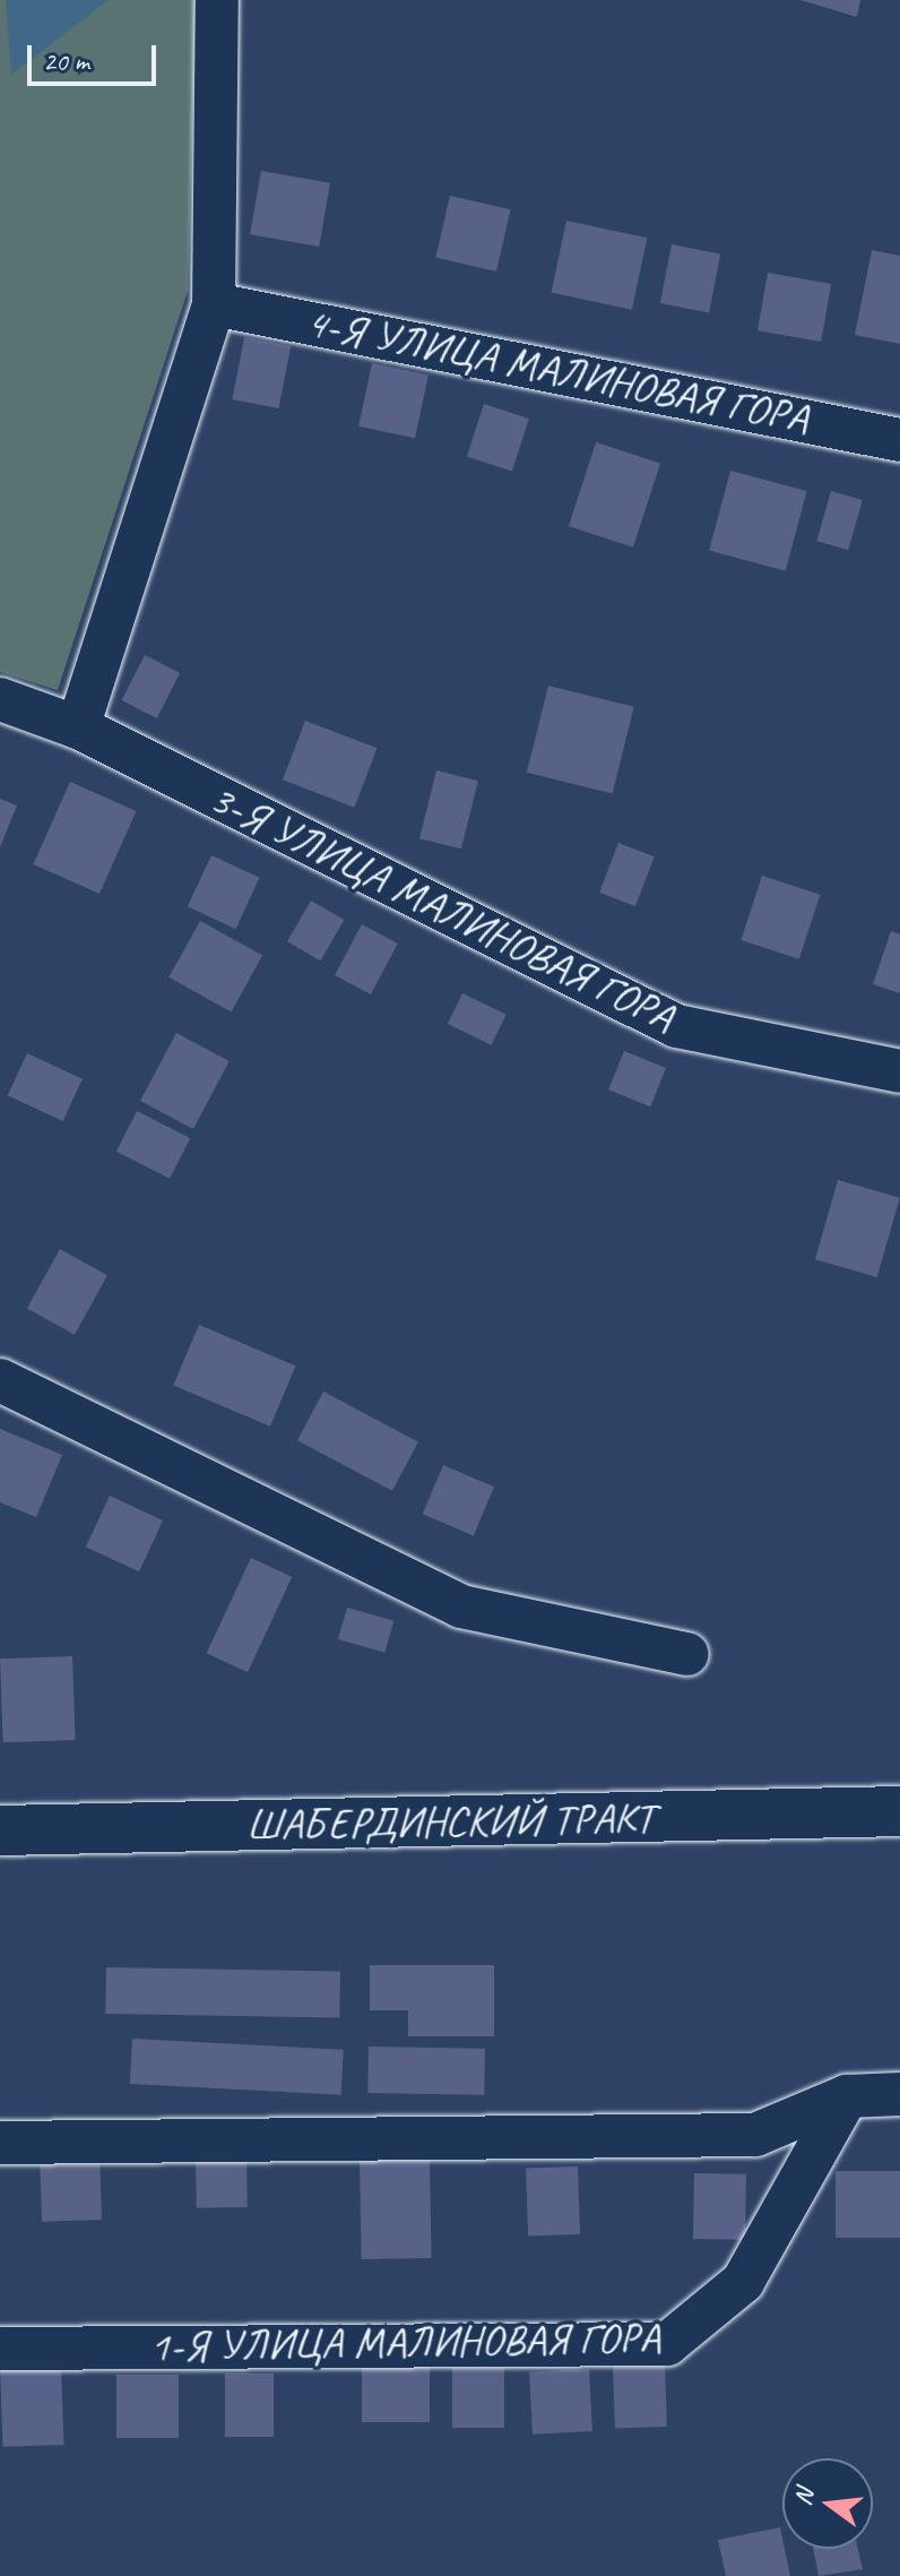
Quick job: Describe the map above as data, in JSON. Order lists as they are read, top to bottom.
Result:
{
  "streets": {
    "main road": ["ШАБЕРДИНСКИЙ ТРАКТ"],
    "street": ["4-Я УЛИЦА МАЛИНОВАЯ ГОРА", "3-Я УЛИЦА МАЛИНОВАЯ ГОРА", "1-Я УЛИЦА МАЛИНОВАЯ ГОРА"]
  },
  "scale_bar": "20 m",
  "north": "left"
}
